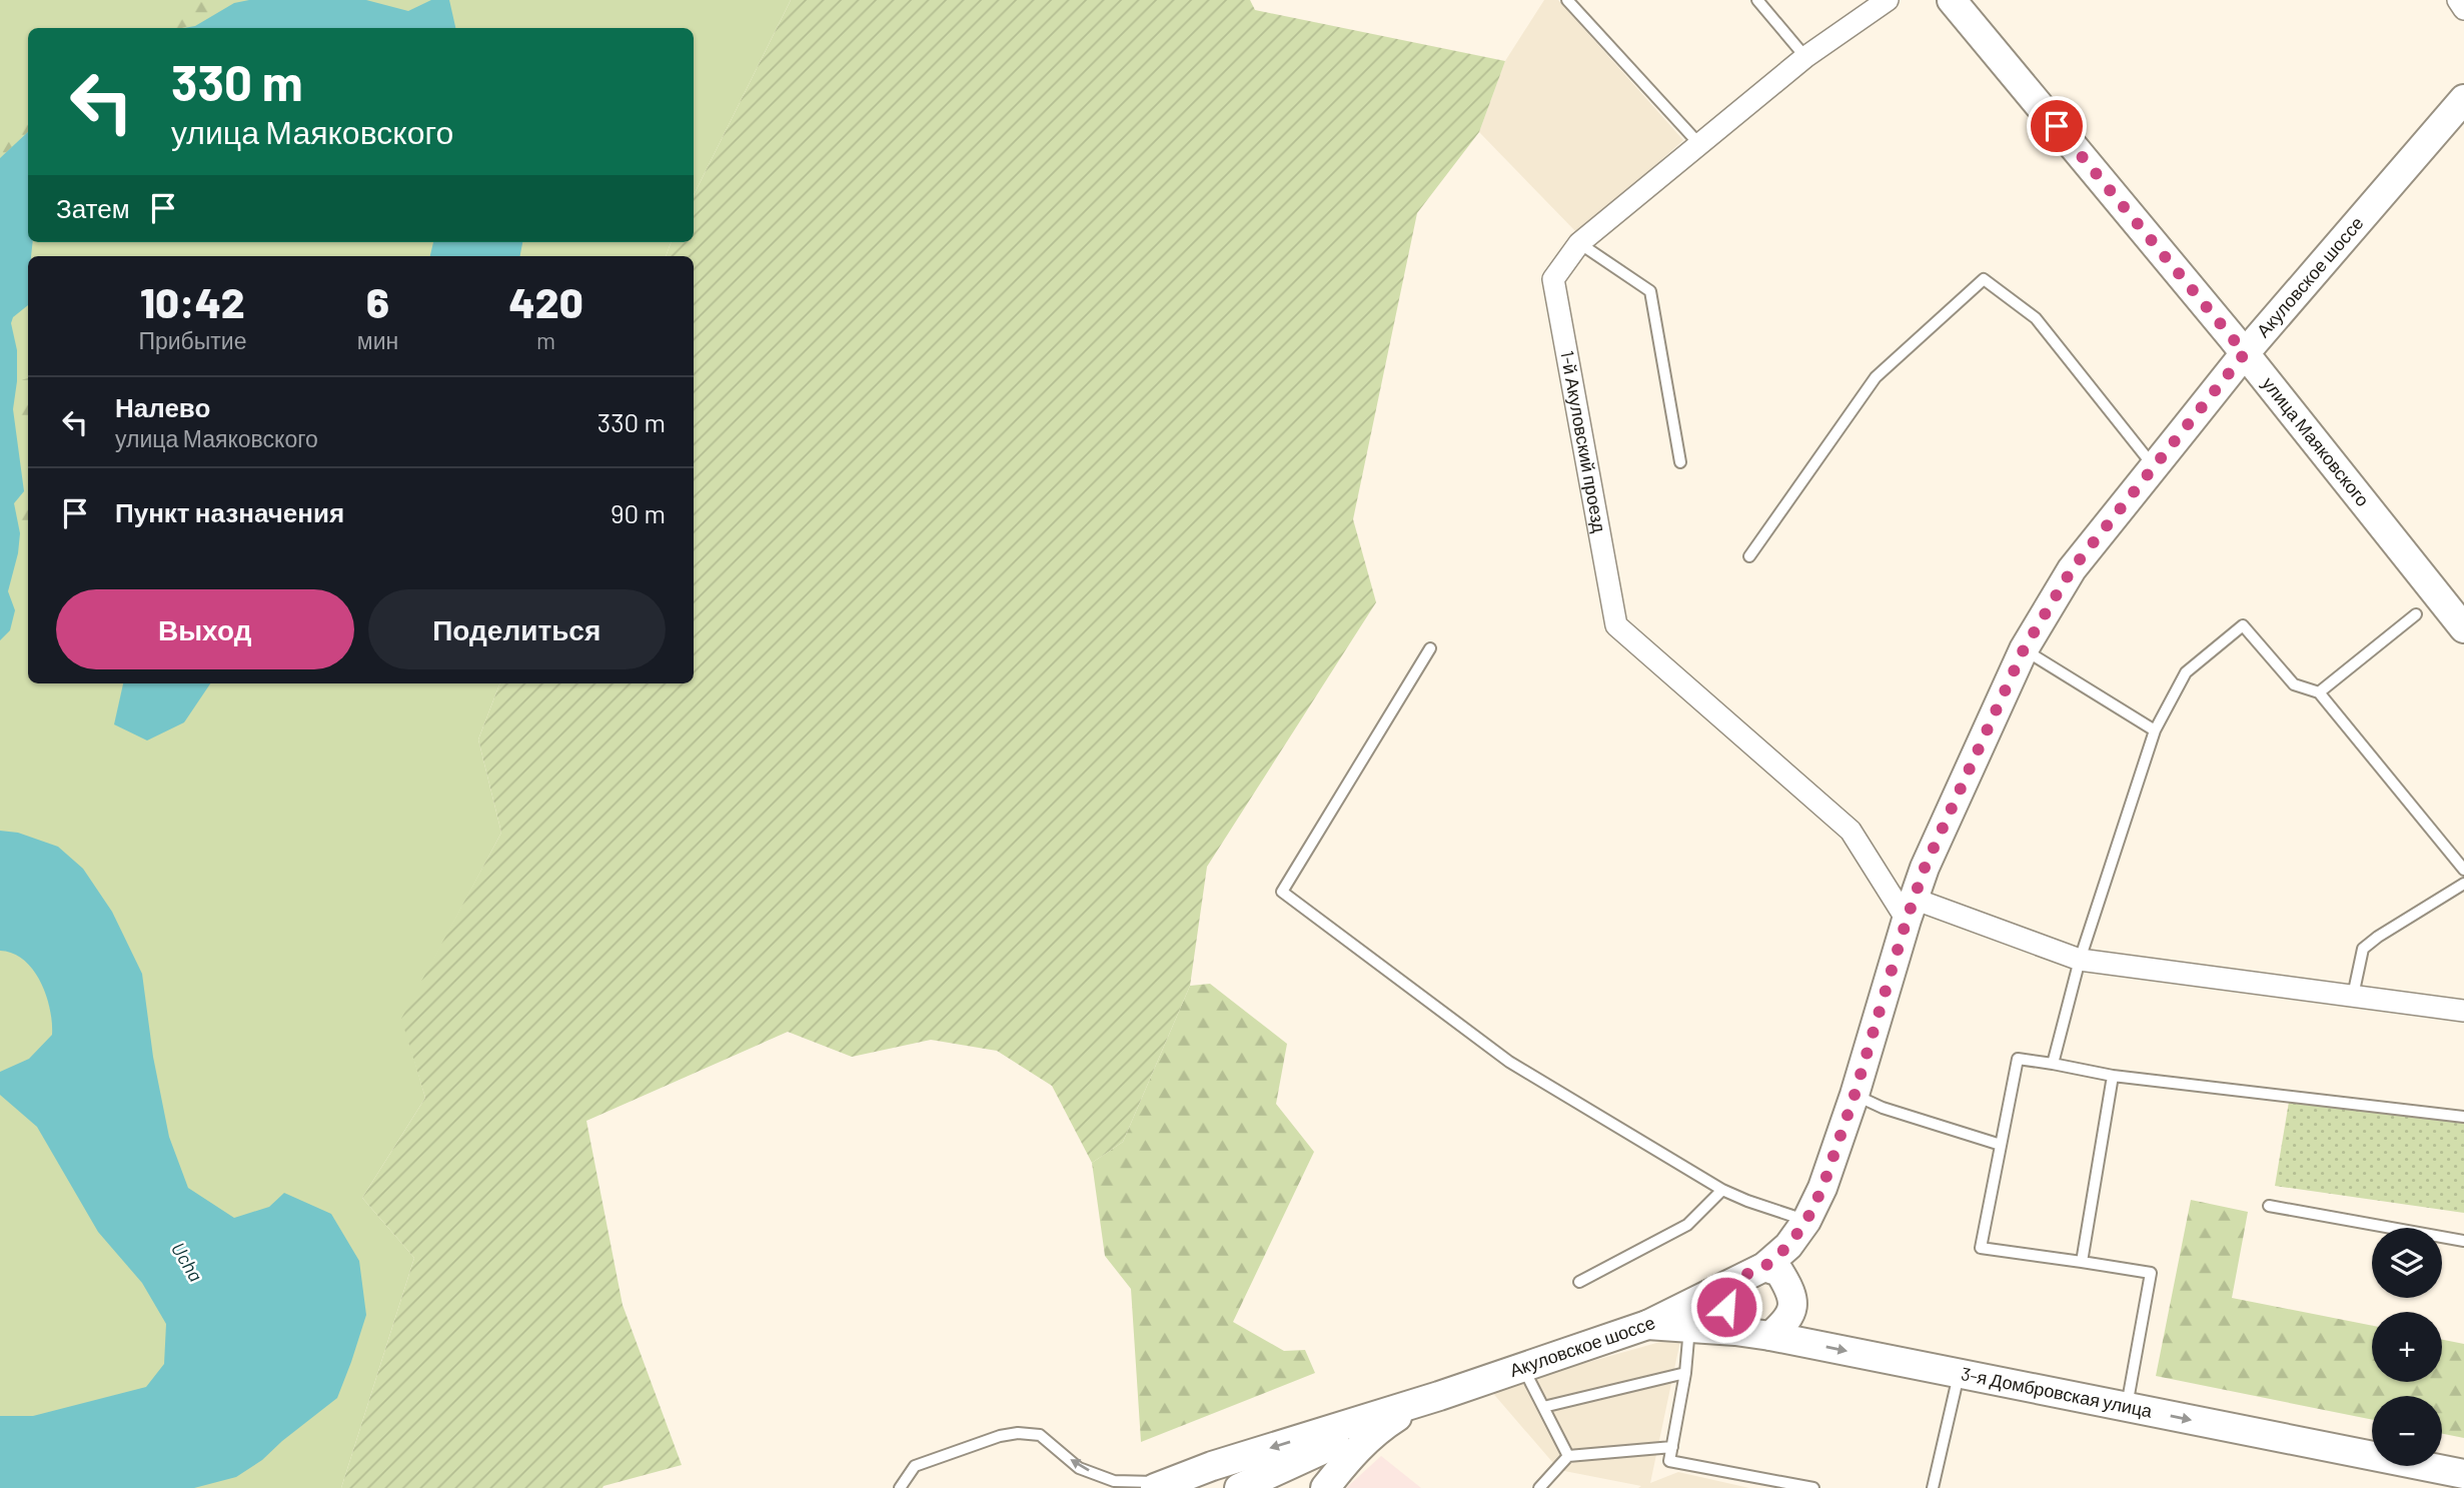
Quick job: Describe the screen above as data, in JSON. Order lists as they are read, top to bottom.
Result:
{
  "streets": {
    "street": [
      "Акуловское шоссе",
      "1-й Акуловский проезд",
      "улица Маяковского",
      "3-я Домбровская улица"
    ]
  },
  "crossings": [
    ["Акуловское шоссе", "1-й Акуловский проезд"],
    ["Акуловское шоссе", "улица Маяковского"],
    ["Акуловское шоссе", "3-я Домбровская улица"]
  ],
  "one_way": ["3-я Домбровская улица"],
  "water": ["Ucha"],
  "page": {
    "turn": ["330 m", "улица Маяковского"],
    "then": "Затем",
    "eta": [
      "10:42",
      "Прибытие",
      "6",
      "мин",
      "420",
      "m"
    ],
    "list": [
      {
        "name": "Налево",
        "note": "улица Маяковского",
        "value": "330 m"
      },
      {
        "name": "Пункт назначения",
        "value": "90 m"
      }
    ],
    "buttons": ["Выход", "Поделиться"],
    "map_buttons": ["+", "−"]
  }
}
